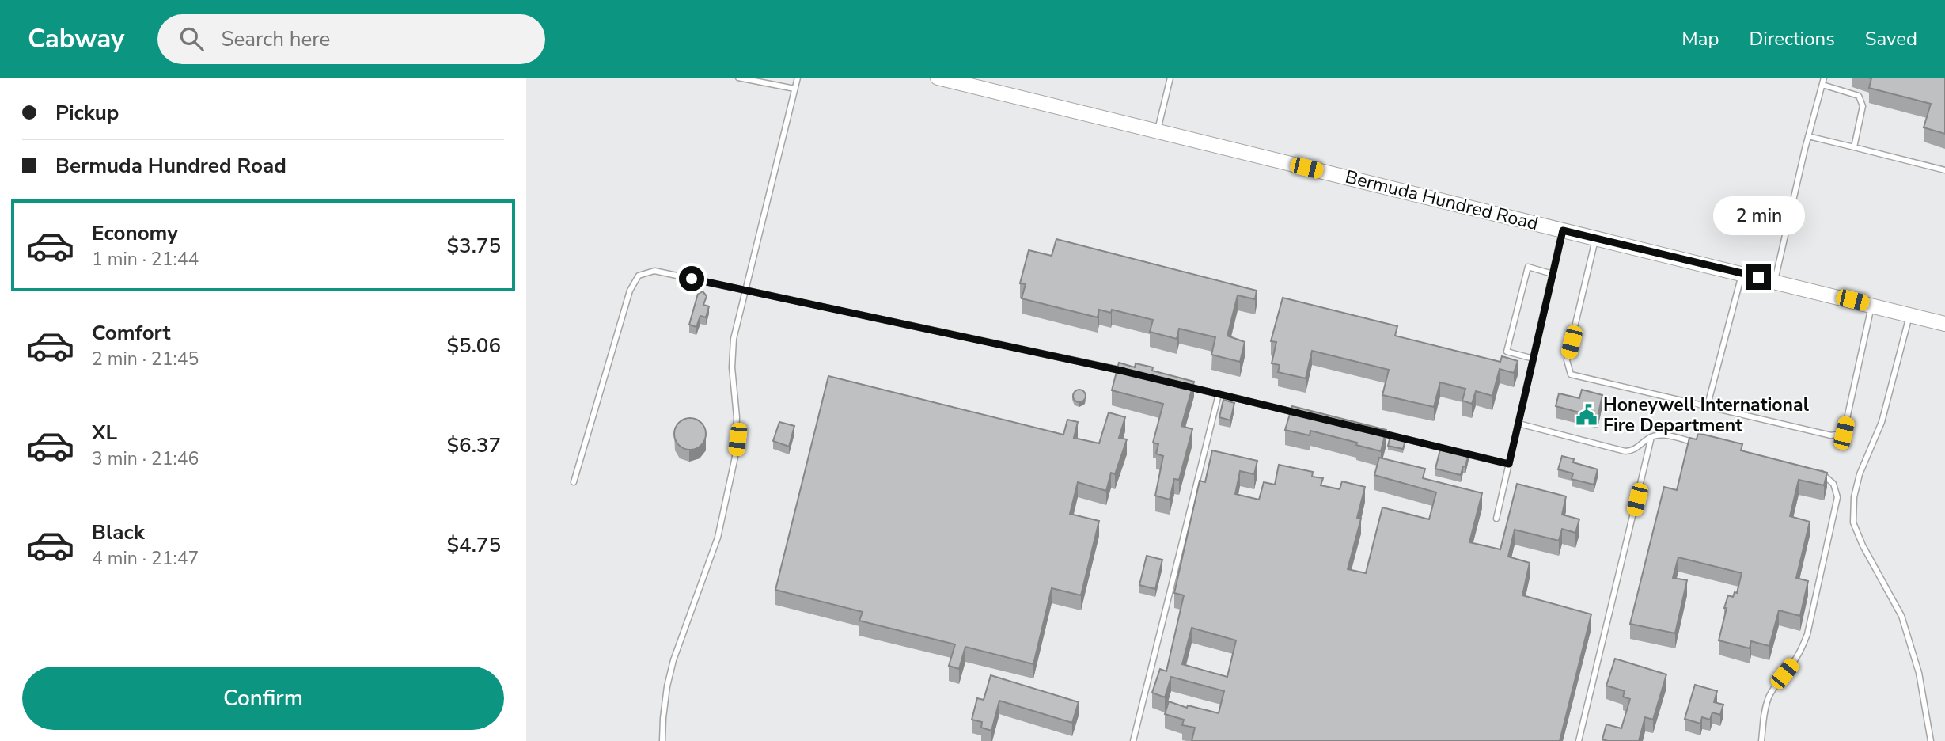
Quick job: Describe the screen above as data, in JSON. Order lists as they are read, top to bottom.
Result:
{
  "streets": {
    "street": ["Bermuda Hundred Road"]
  },
  "places": {
    "public building": ["Honeywell International Fire Department"]
  },
  "page": {
    "header": "Cabway",
    "search": "Search here",
    "nav": ["Map", "Directions", "Saved"],
    "banner": ["Pickup", "Bermuda Hundred Road"],
    "bubble": "2 min",
    "list": [
      {
        "name": "Economy",
        "note": "1 min · 21:44",
        "value": "$3.75"
      },
      {
        "name": "Comfort",
        "note": "2 min · 21:45",
        "value": "$5.06"
      },
      {
        "name": "XL",
        "note": "3 min · 21:46",
        "value": "$6.37"
      },
      {
        "name": "Black",
        "note": "4 min · 21:47",
        "value": "$4.75"
      }
    ],
    "buttons": "Confirm"
  }
}
